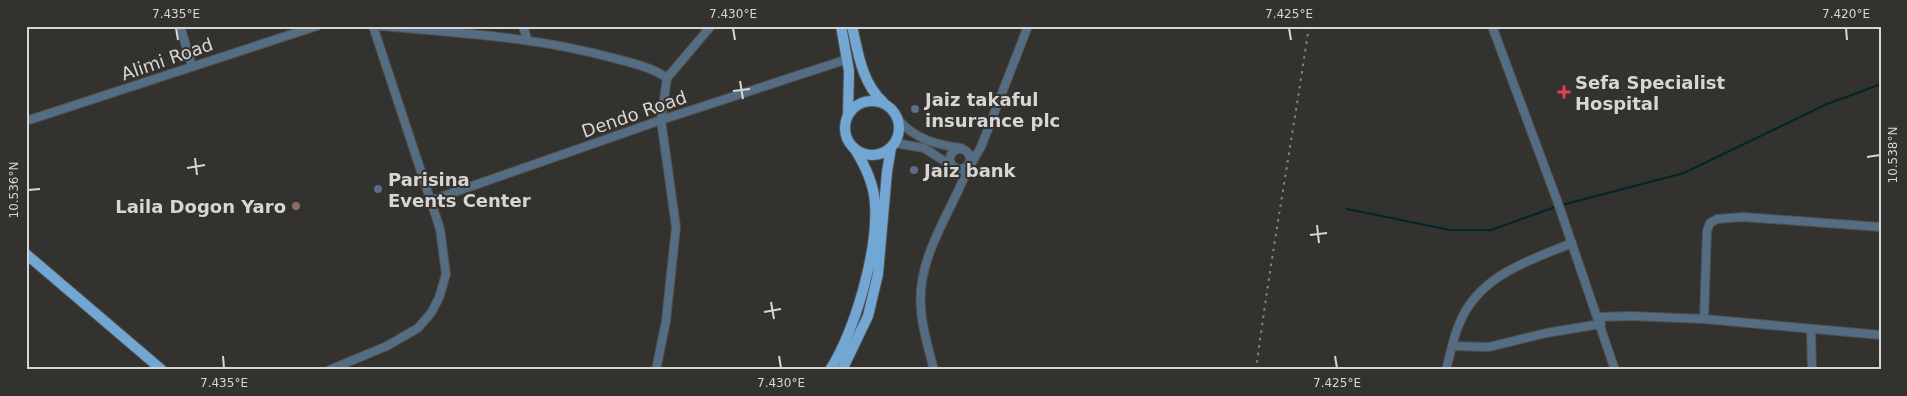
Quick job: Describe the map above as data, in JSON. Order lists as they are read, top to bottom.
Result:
{
  "streets": {
    "street": ["Alimi Road", "Dendo Road"]
  },
  "places": {
    "health": ["Sefa Specialist Hospital"],
    "other": [
      "Jaiz takaful insurance plc",
      "Jaiz bank",
      "Parisina Events Center",
      "Laila Dogon Yaro"
    ]
  },
  "coordinates": [
    "7.435°E",
    "7.430°E",
    "7.425°E",
    "7.420°E",
    "10.538°N",
    "10.536°N"
  ]
}
